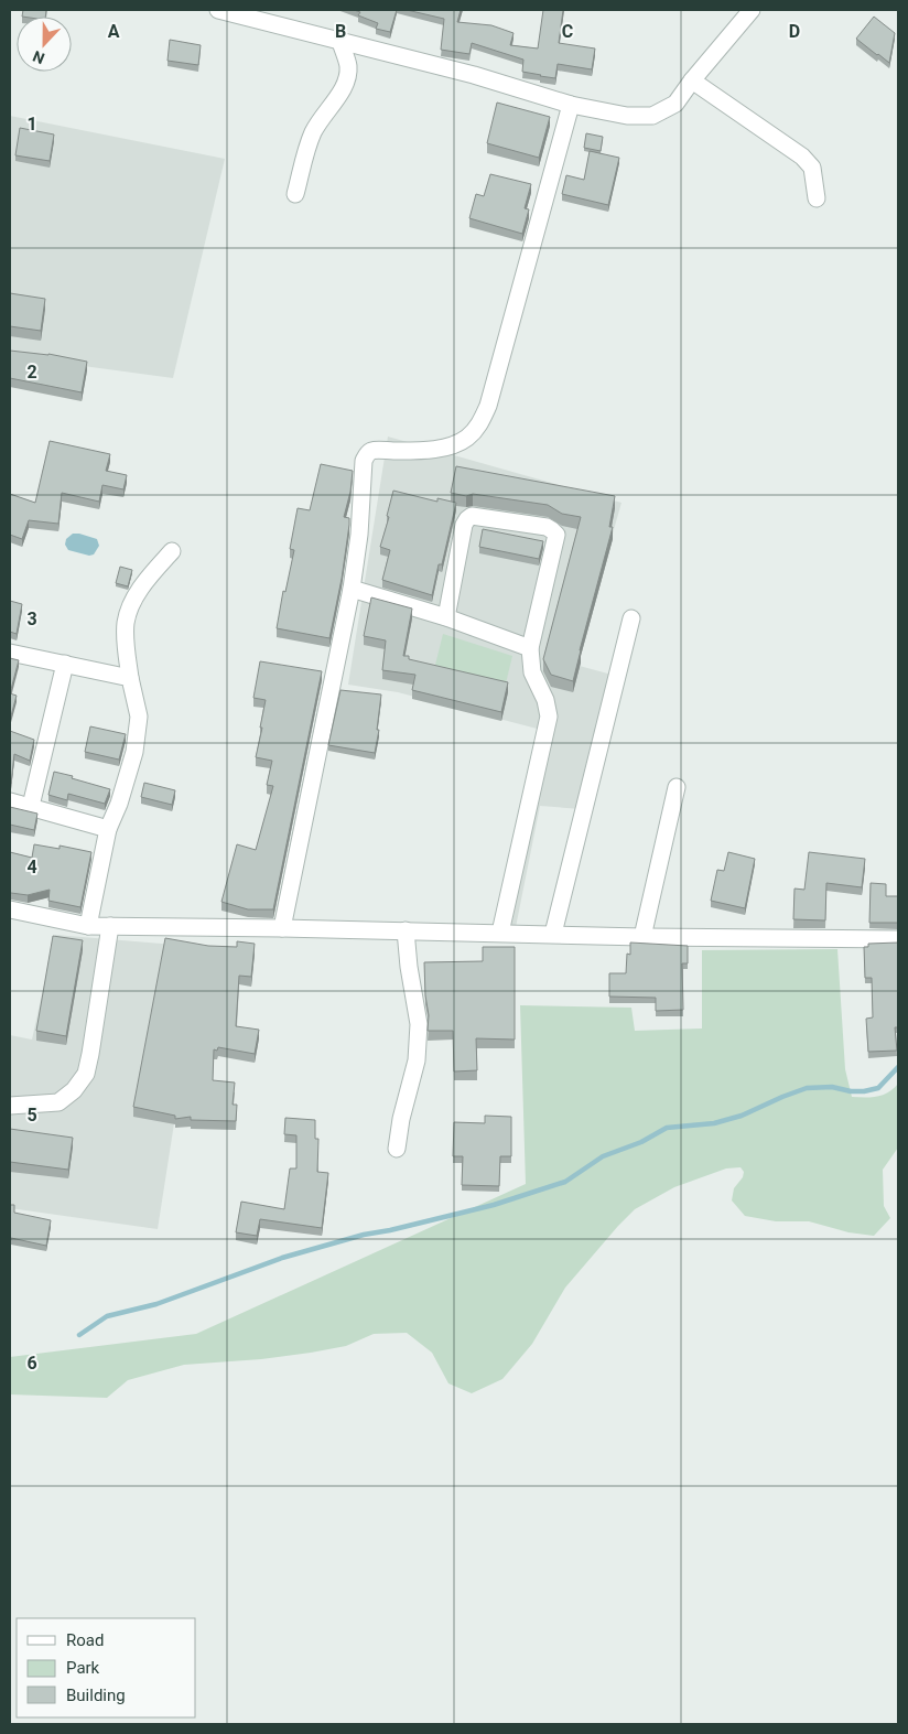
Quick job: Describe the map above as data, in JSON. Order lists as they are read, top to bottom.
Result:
{
  "legend": ["Road", "Park", "Building"],
  "north": "bottom",
  "grid": {
    "columns": [
      "A",
      "B",
      "C",
      "D"
    ],
    "rows": [
      "1",
      "2",
      "3",
      "4",
      "5",
      "6"
    ]
  }
}
